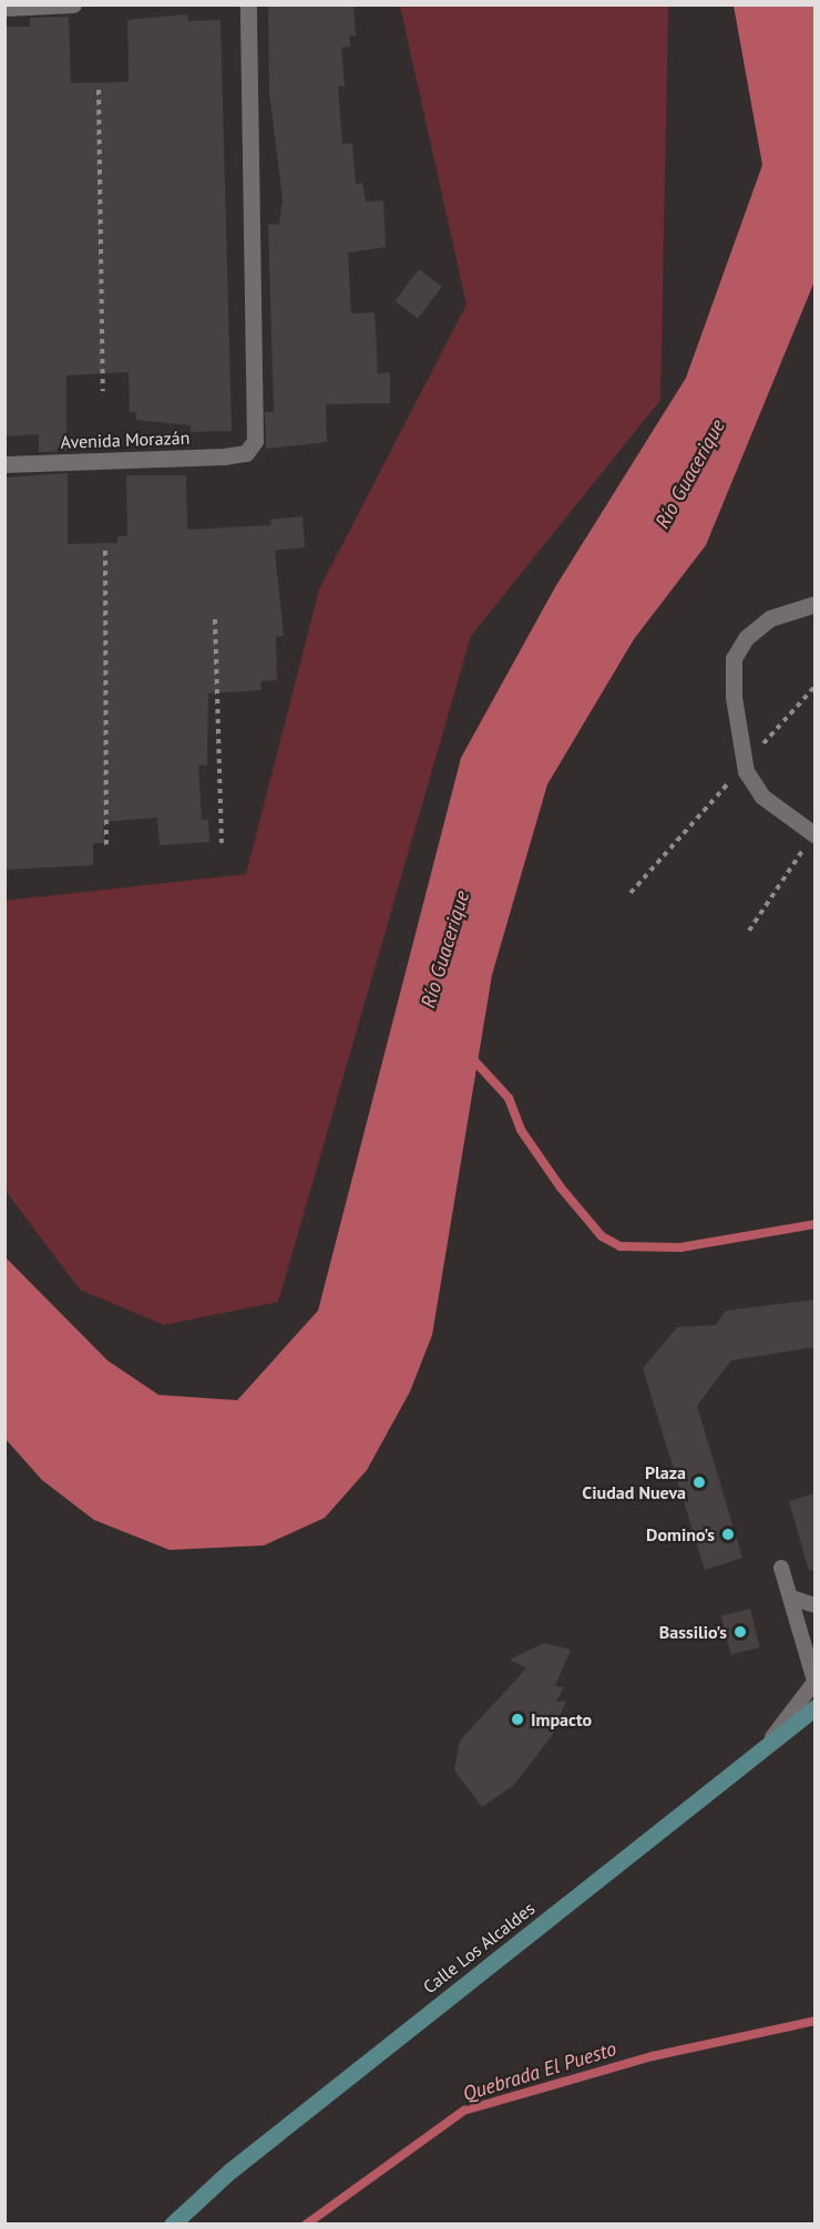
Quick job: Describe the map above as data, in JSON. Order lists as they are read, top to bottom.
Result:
{
  "streets": {
    "main road": ["Calle Los Alcaldes"],
    "street": ["Avenida Morazán"]
  },
  "water": ["Río Guacerique", "Quebrada El Puesto"],
  "places": [
    "Plaza Ciudad Nueva",
    "Domino's",
    "Bassilio's",
    "Impacto"
  ]
}
